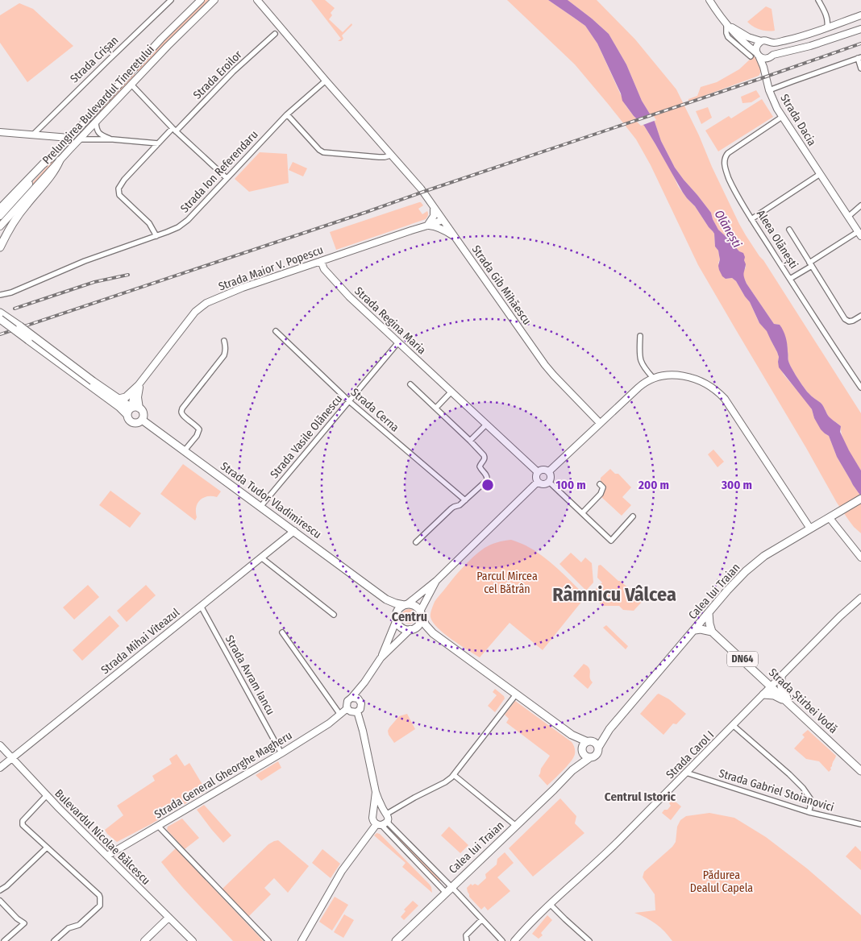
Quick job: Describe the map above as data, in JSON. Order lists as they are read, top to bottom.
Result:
{
  "streets": {
    "main road": [
      "Prelungirea Bulevardul Tineretului",
      "Strada Dacia",
      "Strada Maior V. Popescu",
      "Strada Gib Mihăescu",
      "Strada Regina Maria",
      "Strada Tudor Vladimirescu",
      "Calea lui Traian",
      "Strada Mihai Viteazul",
      "DN64",
      "Strada Știrbei Vodă",
      "Strada Carol I",
      "Strada General Gheorghe Magheru",
      "Bulevardul Nicolae Bălcescu"
    ],
    "street": [
      "Strada Crișan",
      "Strada Eroilor",
      "Strada Ion Referendaru",
      "Aleea Olănești",
      "Strada Cerna",
      "Strada Vasile Olănescu",
      "Strada Avram Iancu",
      "Strada Gabriel Stoianovici"
    ]
  },
  "crossings": [
    ["Strada Eroilor", "Strada Ion Referendaru"],
    ["Strada Dacia", "Aleea Olănești"],
    ["Strada Ion Referendaru", "Strada Gib Mihăescu"],
    ["Strada Maior V. Popescu", "Strada Gib Mihăescu"],
    ["Strada Maior V. Popescu", "Strada Regina Maria"],
    ["Strada Maior V. Popescu", "Strada Tudor Vladimirescu"],
    ["Strada Regina Maria", "Strada Vasile Olănescu"],
    ["Strada Cerna", "Strada Vasile Olănescu"],
    ["Strada Vasile Olănescu", "Strada Tudor Vladimirescu"],
    ["Strada Tudor Vladimirescu", "Strada Mihai Viteazul"],
    ["Strada Mihai Viteazul", "Strada Avram Iancu"],
    ["Strada Mihai Viteazul", "Bulevardul Nicolae Bălcescu"],
    ["Strada Avram Iancu", "Strada General Gheorghe Magheru"],
    ["Strada Știrbei Vodă", "Strada Carol I"],
    ["Strada Carol I", "Strada Gabriel Stoianovici"],
    ["Strada General Gheorghe Magheru", "Bulevardul Nicolae Bălcescu"]
  ],
  "districts": ["Râmnicu Vâlcea", "Centru", "Centrul Istoric"],
  "water": ["Olănești"],
  "parks": ["Parcul Mircea cel Bătrân", "Pădurea Dealul Capela"],
  "rings": ["100 m", "200 m", "300 m"]
}
